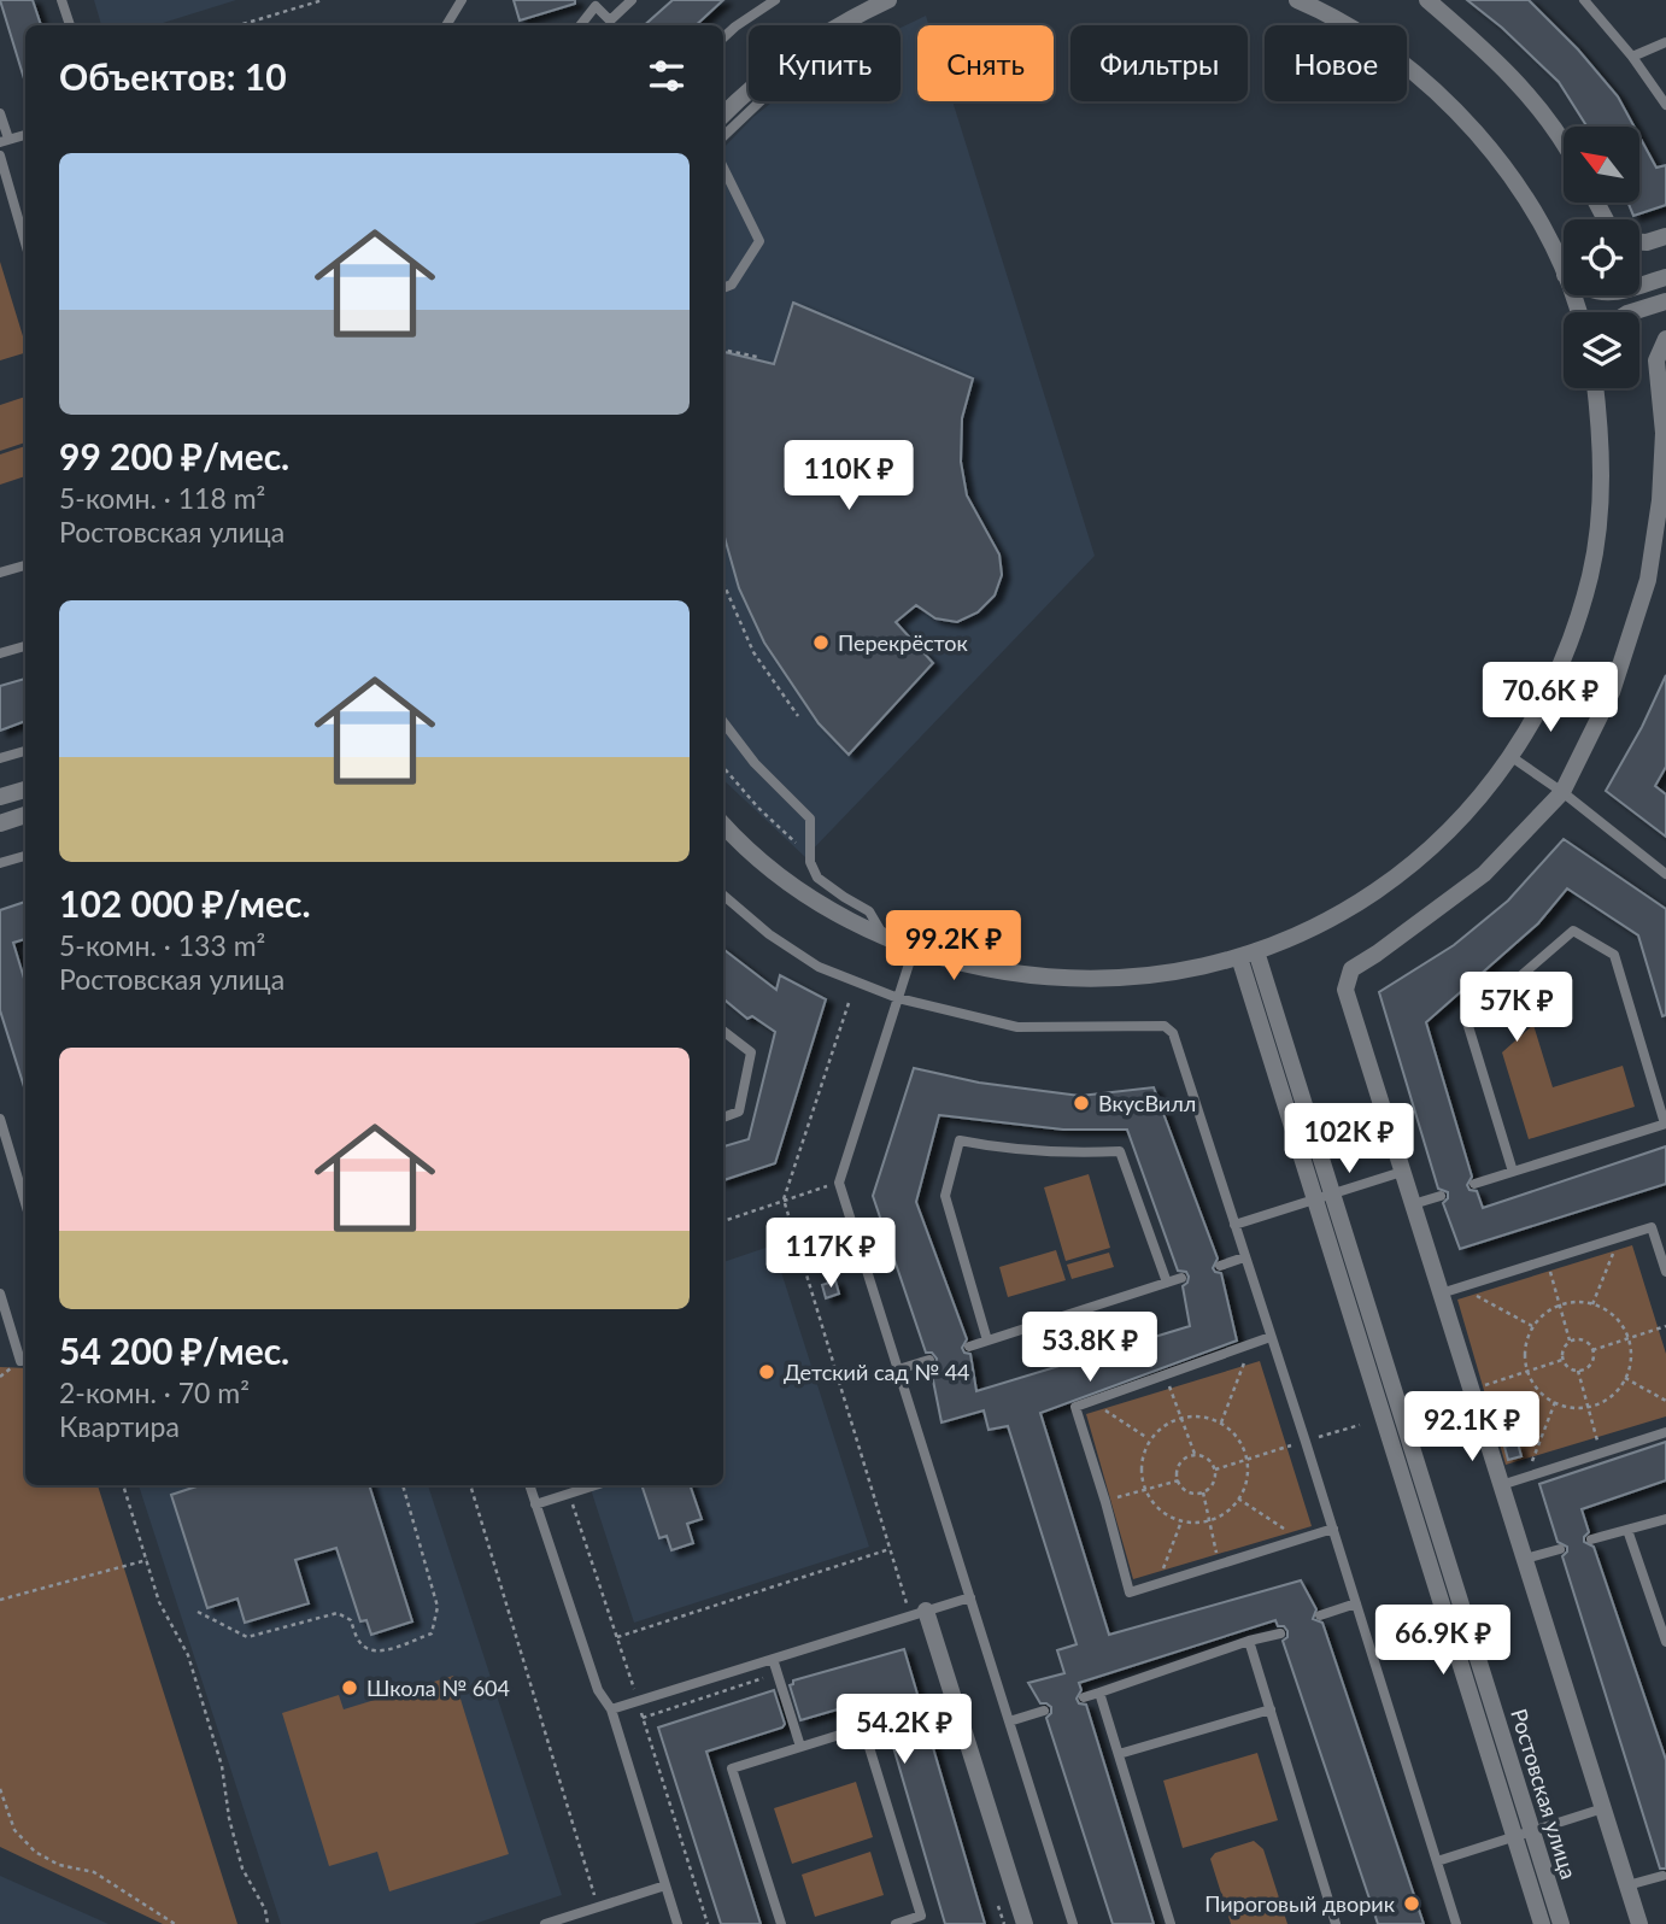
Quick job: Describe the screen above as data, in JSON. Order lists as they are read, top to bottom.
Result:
{
  "streets": {
    "street": ["Ростовская улица"]
  },
  "places": [
    "Перекрёсток",
    "ВкусВилл",
    "Детский сад № 44",
    "Школа № 604",
    "Пироговый дворик"
  ],
  "north": "top left",
  "page": {
    "chip": [
      "Купить",
      "Снять",
      "Фильтры",
      "Новое"
    ],
    "heading": "Объектов: 10",
    "list": [
      {
        "name": "99 200 ₽/мес.",
        "note": "5-комн. · 118 m² · Ростовская улица"
      },
      {
        "name": "102 000 ₽/мес.",
        "note": "5-комн. · 133 m² · Ростовская улица"
      },
      {
        "name": "54 200 ₽/мес.",
        "note": "2-комн. · 70 m² · Квартира"
      }
    ],
    "price": [
      "110K ₽",
      "70.6K ₽",
      "99.2K ₽",
      "57K ₽",
      "102K ₽",
      "117K ₽",
      "53.8K ₽",
      "92.1K ₽",
      "66.9K ₽",
      "54.2K ₽"
    ]
  }
}
